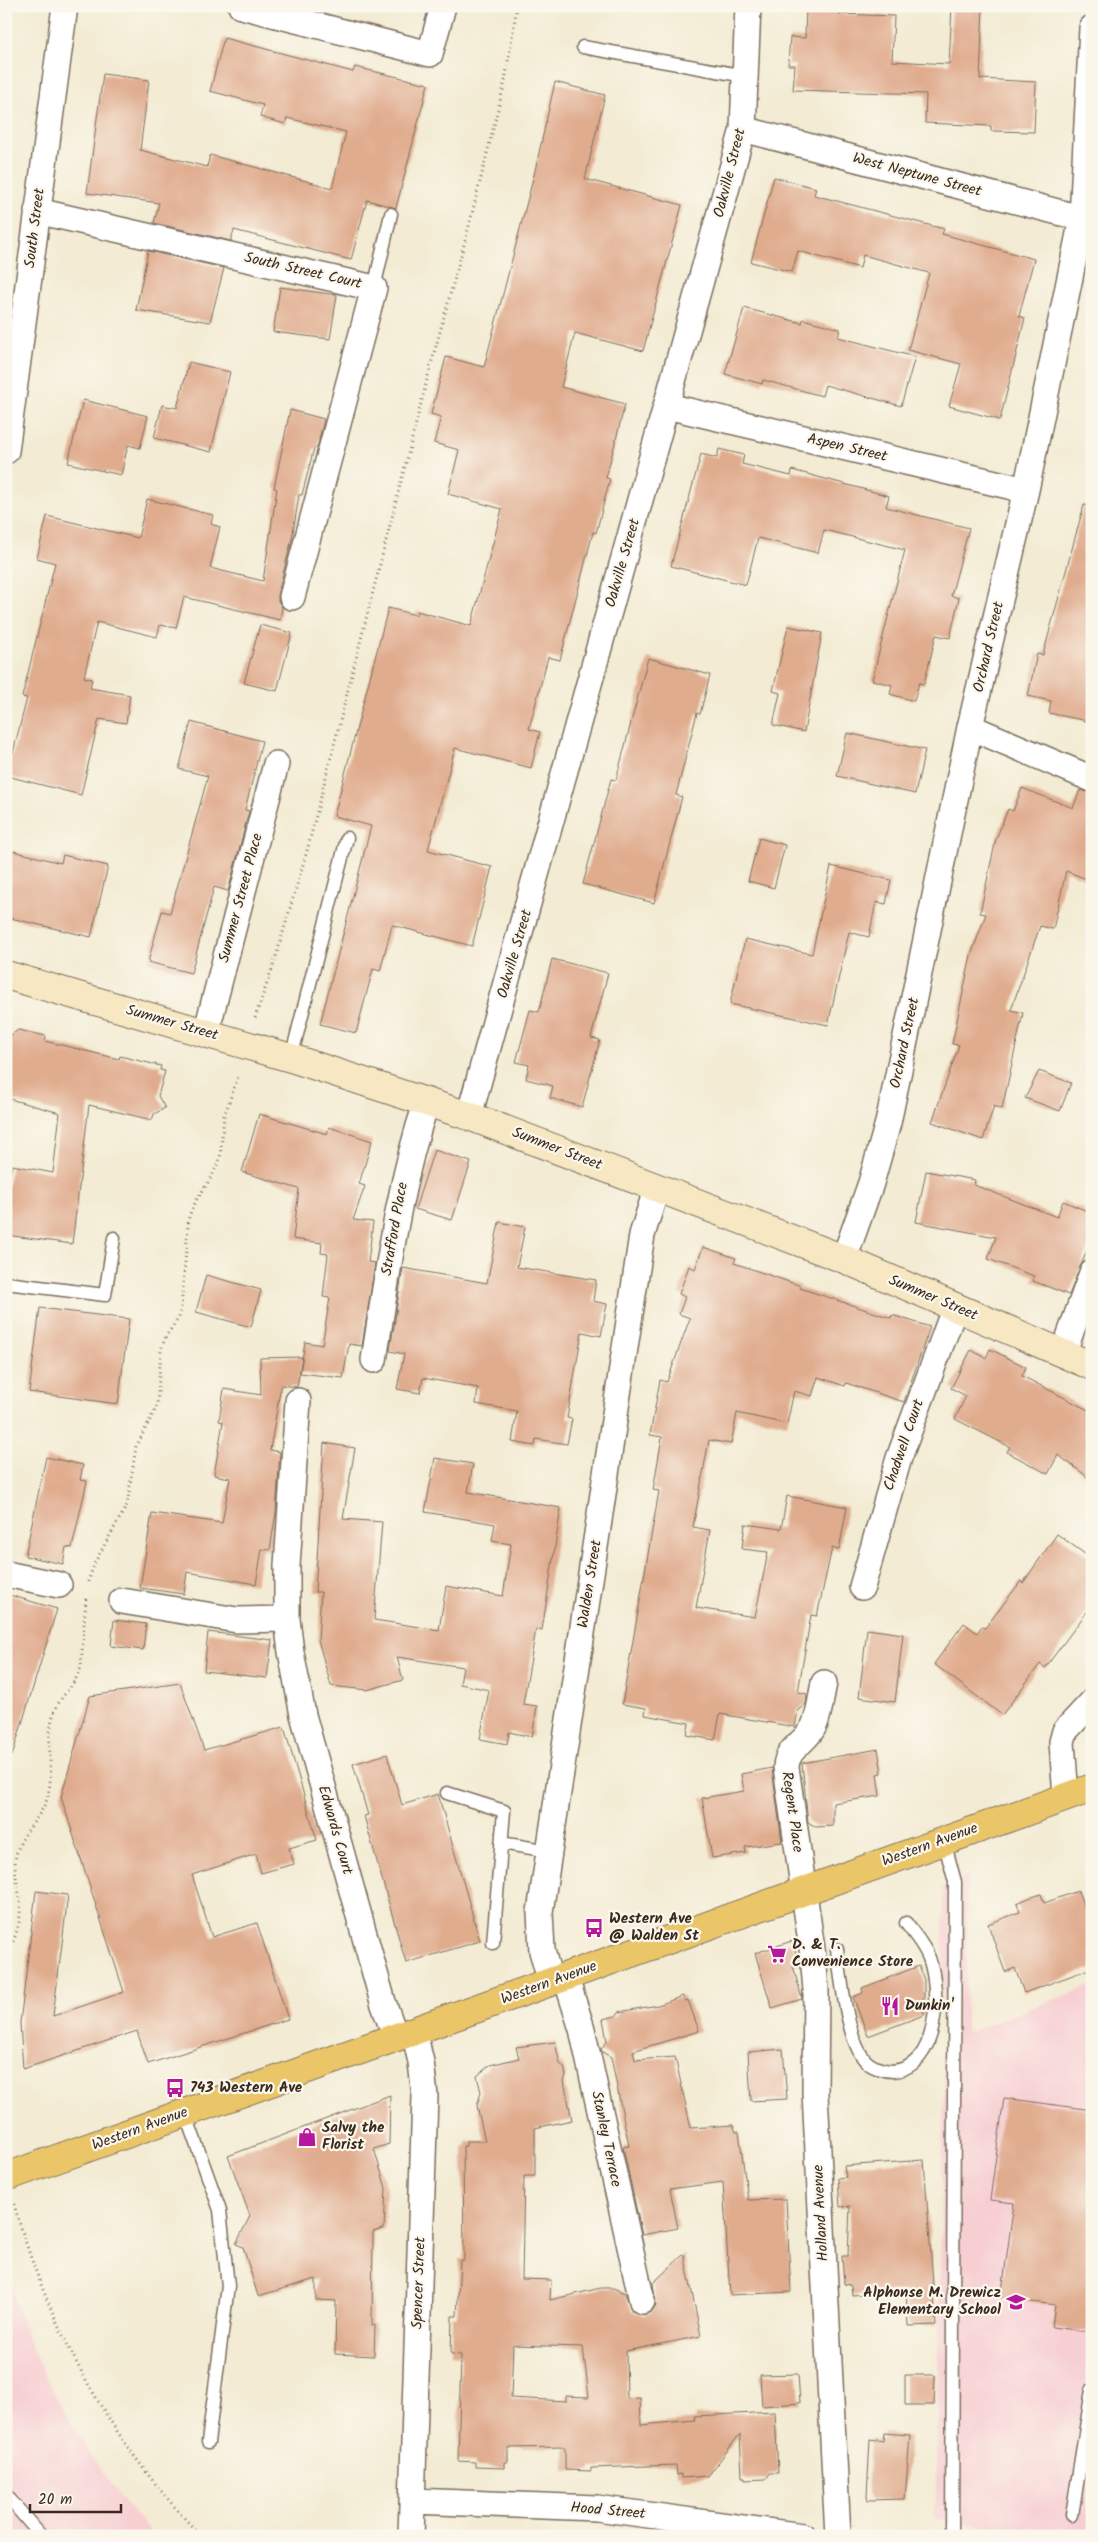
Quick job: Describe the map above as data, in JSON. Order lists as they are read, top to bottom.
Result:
{
  "streets": {
    "main road": ["Summer Street", "Western Avenue"],
    "street": [
      "Oakville Street",
      "West Neptune Street",
      "South Street",
      "South Street Court",
      "Aspen Street",
      "Orchard Street",
      "Summer Street Place",
      "Strafford Place",
      "Chadwell Court",
      "Walden Street",
      "Regent Place",
      "Edwards Court",
      "Stanley Terrace",
      "Holland Avenue",
      "Spencer Street",
      "Hood Street"
    ]
  },
  "crossings": [
    ["Oakville Street", "West Neptune Street"],
    ["Oakville Street", "Aspen Street"],
    ["Oakville Street", "Summer Street"],
    ["West Neptune Street", "Orchard Street"],
    ["South Street", "South Street Court"],
    ["Aspen Street", "Orchard Street"],
    ["Orchard Street", "Summer Street"],
    ["Summer Street Place", "Summer Street"],
    ["Summer Street", "Strafford Place"],
    ["Summer Street", "Chadwell Court"],
    ["Summer Street", "Walden Street"],
    ["Walden Street", "Western Avenue"],
    ["Walden Street", "Stanley Terrace"],
    ["Regent Place", "Western Avenue"],
    ["Regent Place", "Holland Avenue"],
    ["Edwards Court", "Western Avenue"],
    ["Edwards Court", "Spencer Street"],
    ["Western Avenue", "Stanley Terrace"],
    ["Western Avenue", "Holland Avenue"],
    ["Western Avenue", "Spencer Street"],
    ["Spencer Street", "Hood Street"]
  ],
  "places": {
    "bus stop": ["Western Ave @ Walden St", "743 Western Ave"],
    "supermarket": ["D. & T. Convenience Store"],
    "restaurant": ["Dunkin'"],
    "shop": ["Salvy the Florist"],
    "school or university": ["Alphonse M. Drewicz Elementary School"]
  },
  "scale_bar": "20 m"
}
